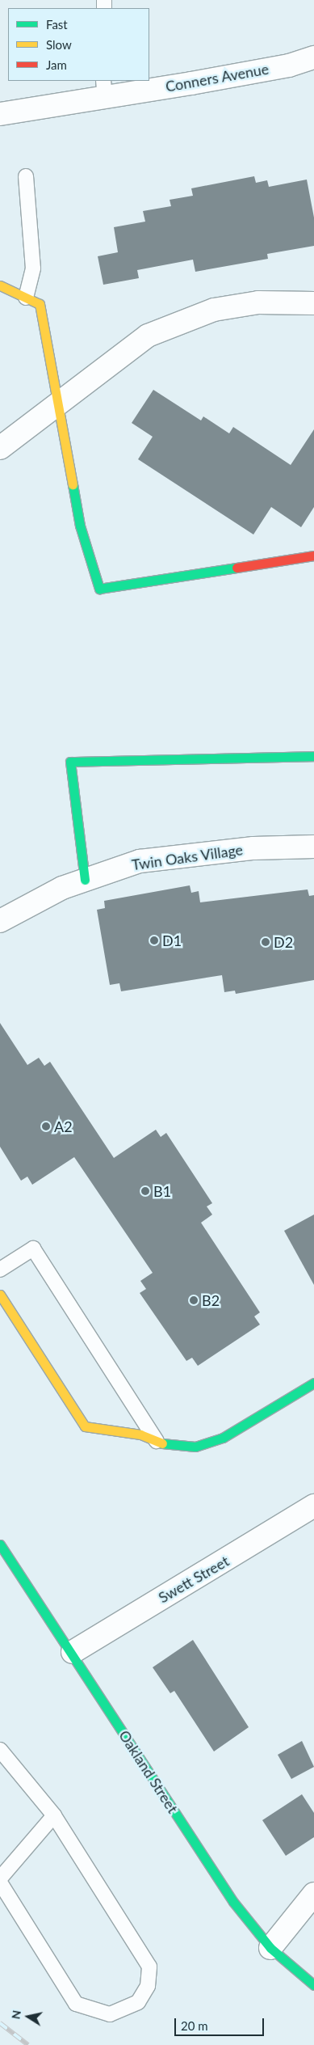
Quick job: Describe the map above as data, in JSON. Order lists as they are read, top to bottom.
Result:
{
  "streets": {
    "street": [
      "Conners Avenue",
      "Twin Oaks Village",
      "Swett Street",
      "Oakland Street"
    ]
  },
  "crossings": [
    ["Swett Street", "Oakland Street"]
  ],
  "places": [
    "D1",
    "D2",
    "A2",
    "B1",
    "B2"
  ],
  "legend": ["Fast", "Slow", "Jam"],
  "scale_bar": "20 m",
  "north": "left"
}
